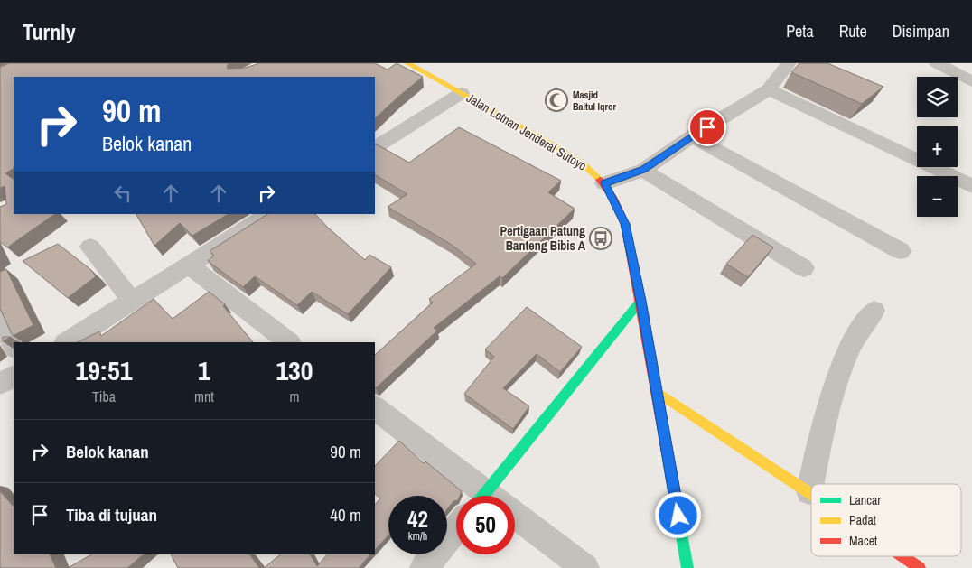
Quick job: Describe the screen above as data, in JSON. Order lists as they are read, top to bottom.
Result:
{
  "streets": {
    "main road": ["Jalan Letnan Jenderal Sutoyo"]
  },
  "places": {
    "mosque": ["Masjid Baitul Iqror"],
    "bus stop": ["Pertigaan Patung Banteng Bibis A"]
  },
  "legend": ["Lancar", "Padat", "Macet"],
  "page": {
    "header": "Turnly",
    "nav": ["Peta", "Rute", "Disimpan"],
    "map_buttons": ["+", "−"],
    "turn": ["90 m", "Belok kanan"],
    "eta": [
      "19:51",
      "Tiba",
      "1",
      "mnt",
      "130",
      "m"
    ],
    "list": [
      {
        "name": "Belok kanan",
        "value": "90 m"
      },
      {
        "name": "Tiba di tujuan",
        "value": "40 m"
      }
    ],
    "speed": "42 km/h",
    "limit": "50"
  }
}
